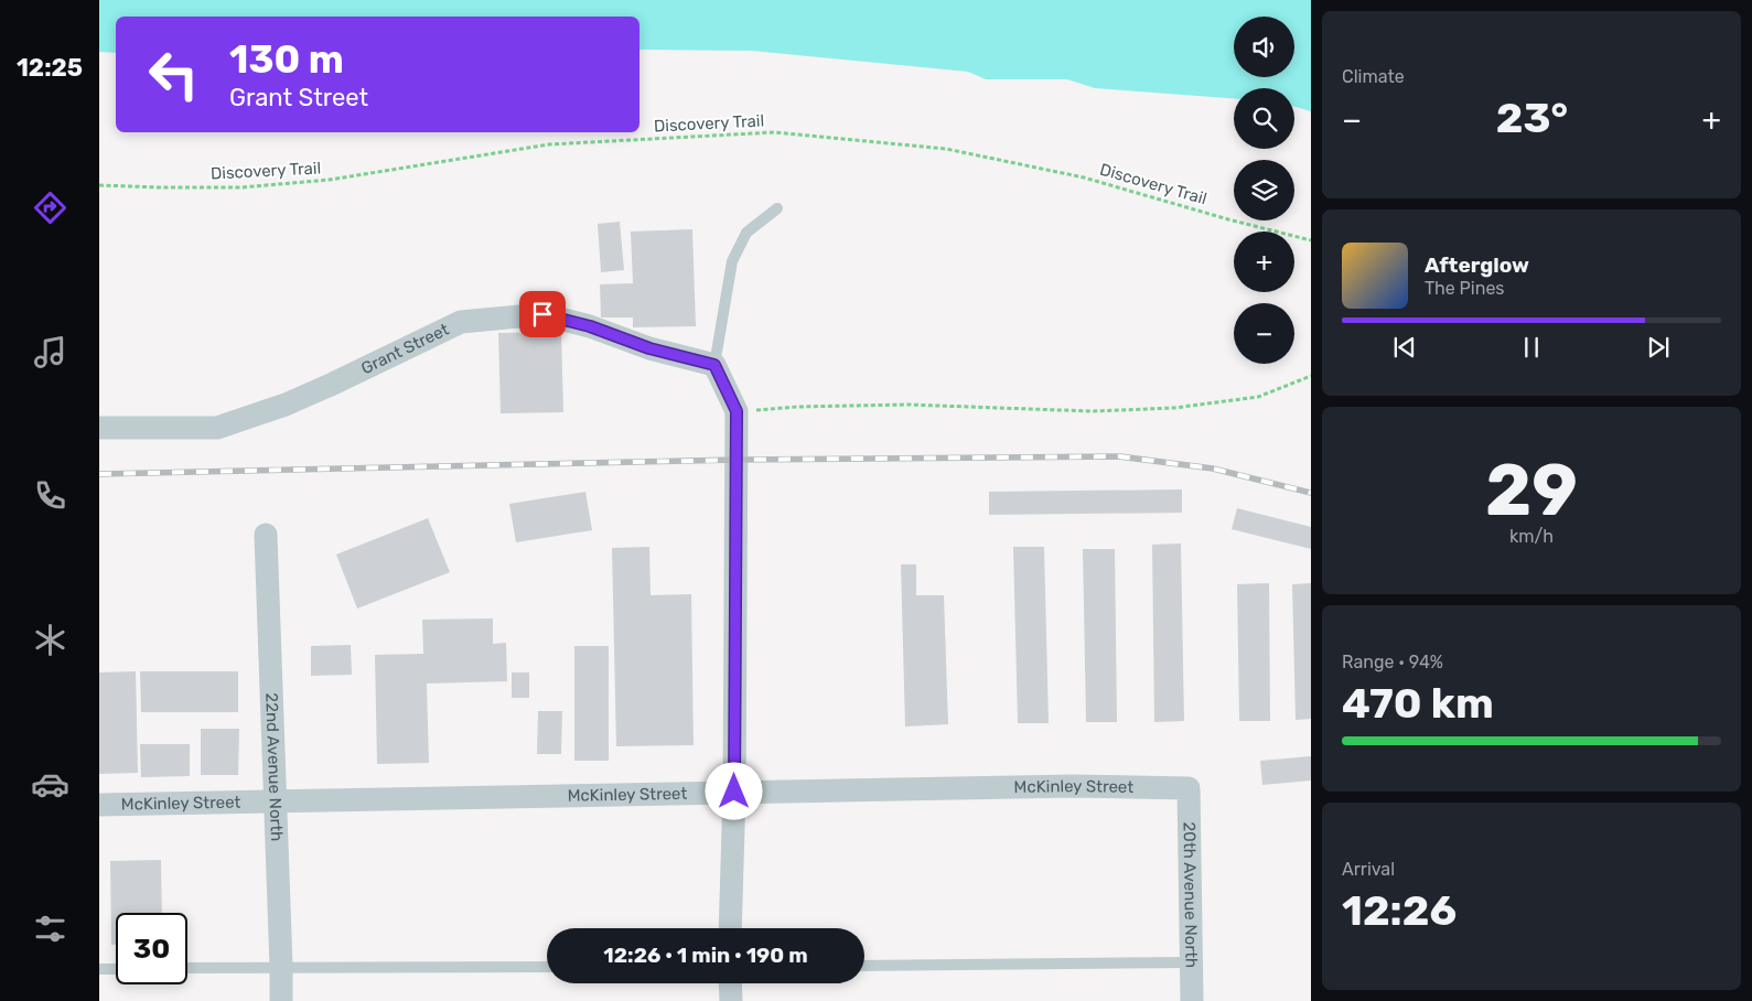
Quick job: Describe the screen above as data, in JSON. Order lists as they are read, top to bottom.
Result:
{
  "streets": {
    "street": [
      "Grant Street",
      "22nd Avenue North",
      "McKinley Street",
      "20th Avenue North"
    ],
    "path": ["Discovery Trail"]
  },
  "crossings": [
    ["22nd Avenue North", "McKinley Street"],
    ["McKinley Street", "20th Avenue North"]
  ],
  "page": {
    "tabs": "12:25",
    "tile": [
      "Climate",
      ["29", "km/h"],
      ["Range · 94%", "470 km"],
      ["Arrival", "12:26"]
    ],
    "map_buttons": ["+", "−"],
    "turn": ["130 m", "Grant Street"],
    "heat": ["−", "23°", "+"],
    "song": ["Afterglow", "The Pines"],
    "limit": "30",
    "trip": "12:26 · 1 min · 190 m"
  }
}
